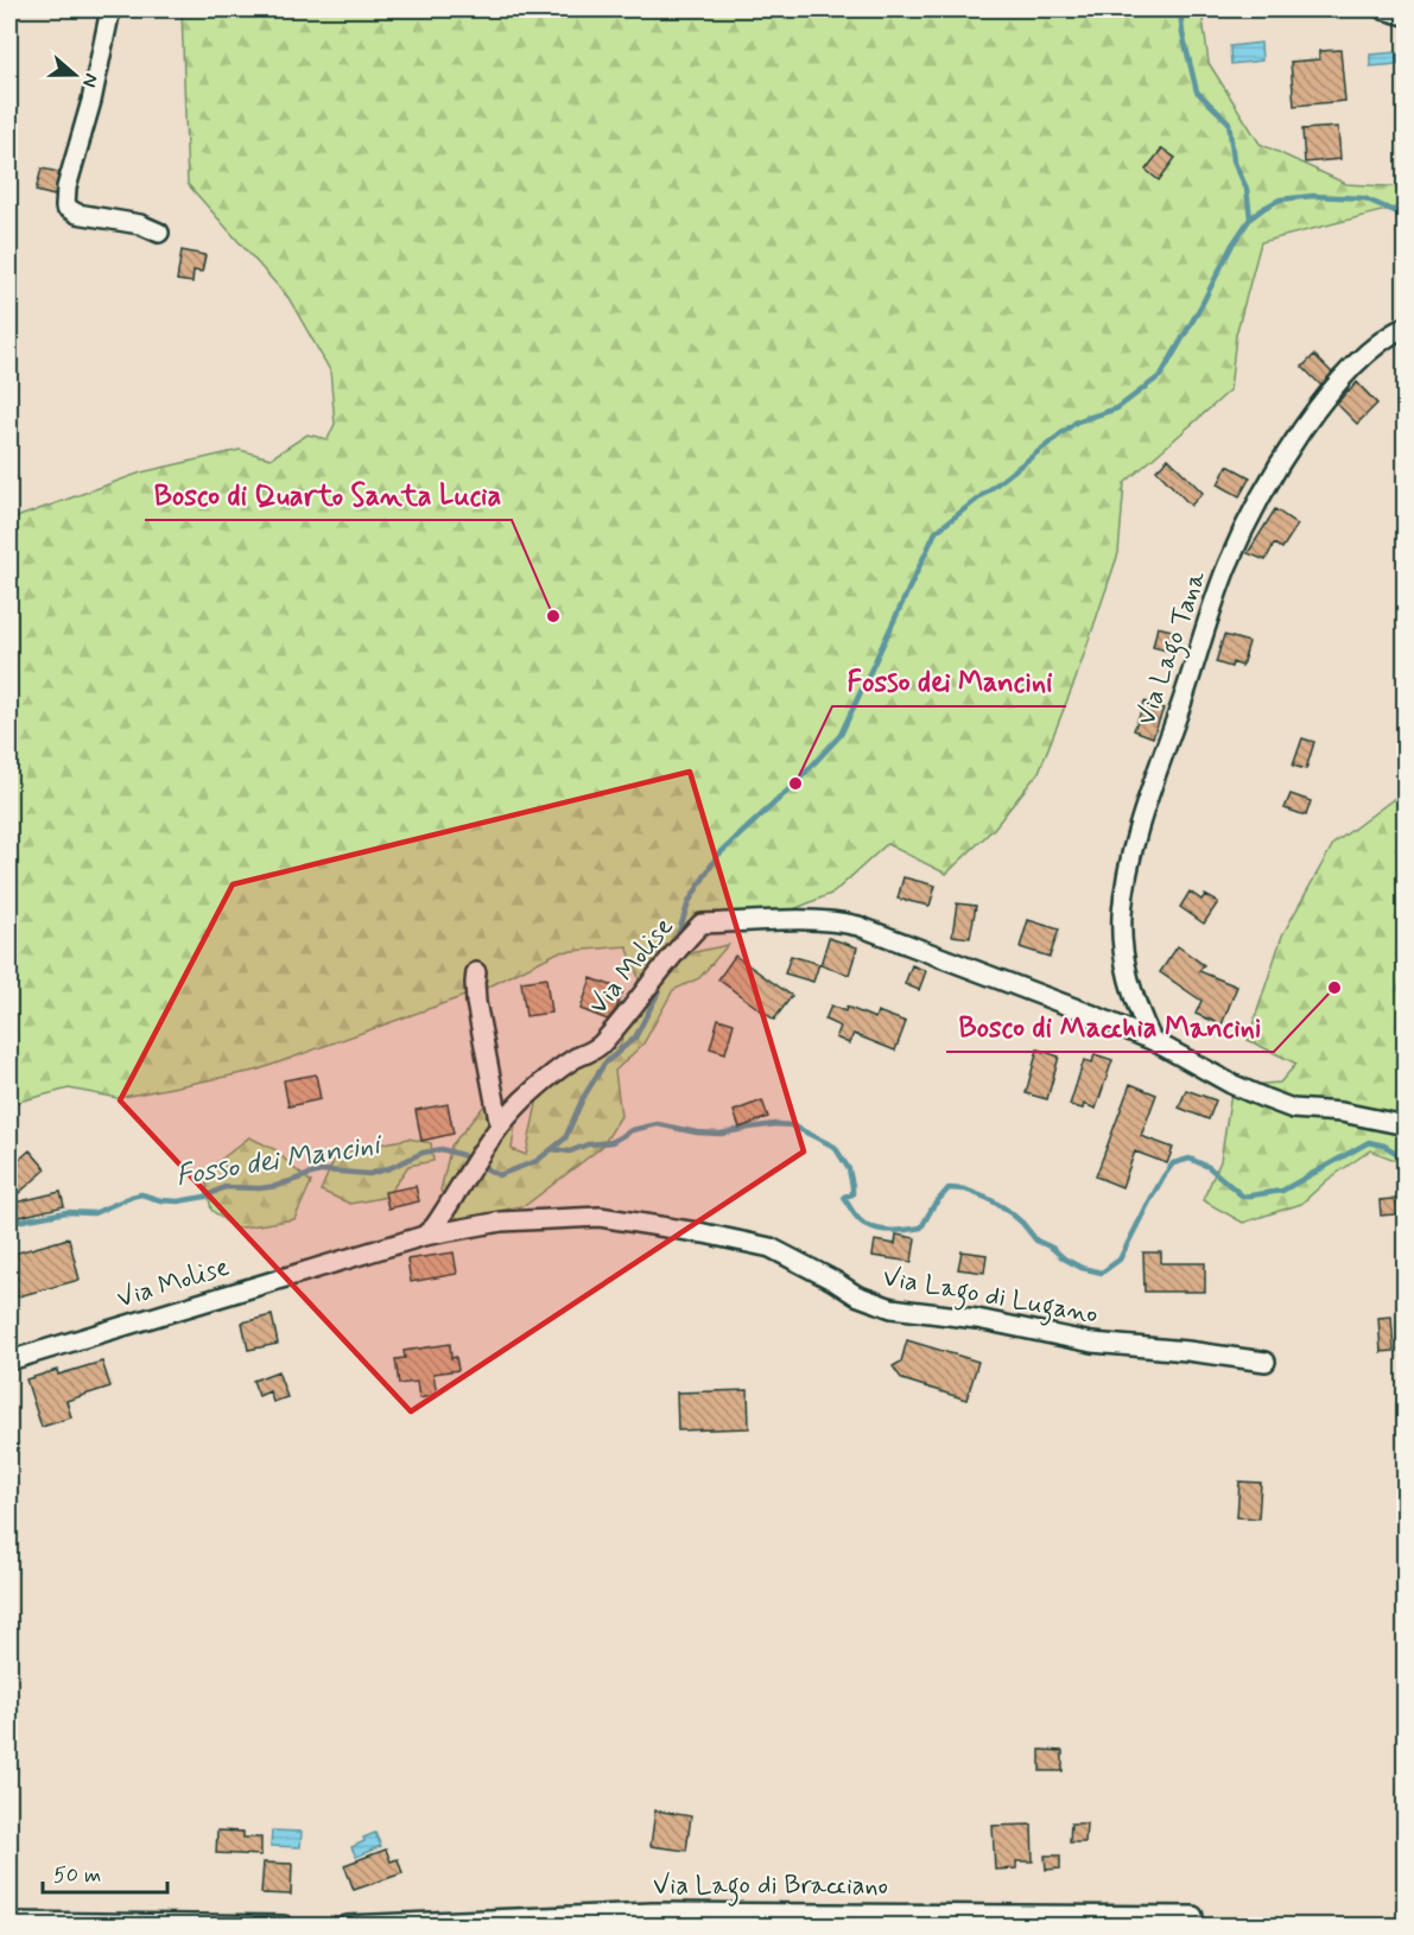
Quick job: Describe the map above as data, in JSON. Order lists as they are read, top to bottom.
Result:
{
  "streets": {
    "street": [
      "Via Lago Tana",
      "Via Molise",
      "Via Lago di Lugano",
      "Via Lago di Bracciano"
    ]
  },
  "crossings": [
    ["Via Lago Tana", "Via Molise"],
    ["Via Molise", "Via Lago di Lugano"]
  ],
  "water": ["Fosso dei Mancini"],
  "places": ["Bosco di Quarto Santa Lucia", "Fosso dei Mancini", "Bosco di Macchia Mancini"],
  "scale_bar": "50 m",
  "north": "right"
}
